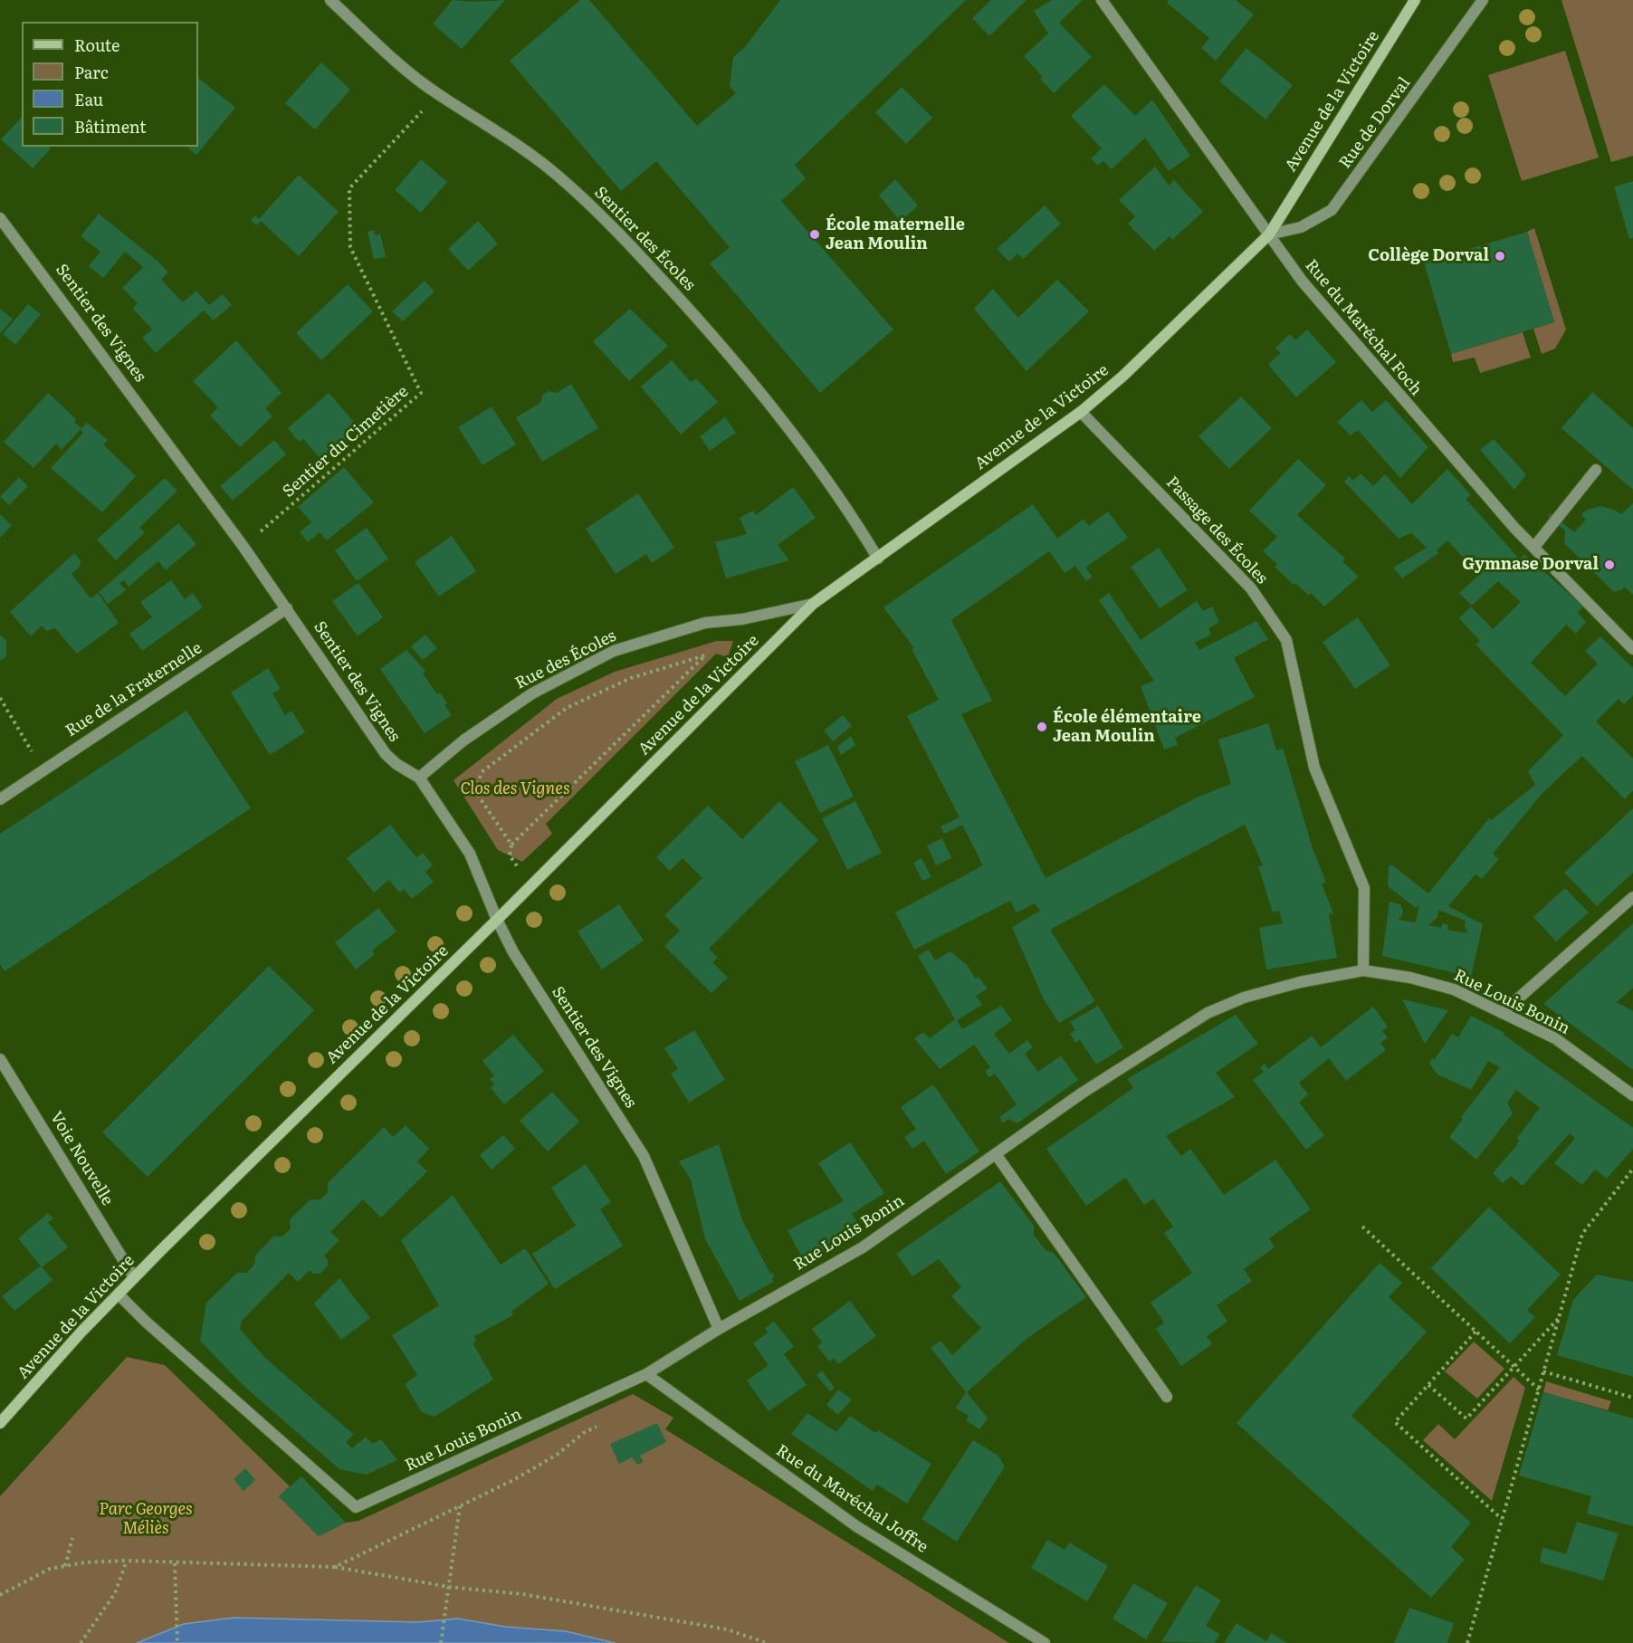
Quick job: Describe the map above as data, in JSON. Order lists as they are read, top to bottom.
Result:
{
  "streets": {
    "street": [
      "Avenue de la Victoire",
      "Rue de Dorval",
      "Sentier des Écoles",
      "Sentier des Vignes",
      "Rue du Maréchal Foch",
      "Passage des Écoles",
      "Rue des Écoles",
      "Rue de la Fraternelle",
      "Rue Louis Bonin",
      "Voie Nouvelle",
      "Rue du Maréchal Joffre"
    ],
    "path": ["Sentier du Cimetière"]
  },
  "crossings": [
    ["Avenue de la Victoire", "Rue de Dorval"],
    ["Avenue de la Victoire", "Sentier des Écoles"],
    ["Avenue de la Victoire", "Sentier des Vignes"],
    ["Avenue de la Victoire", "Rue du Maréchal Foch"],
    ["Avenue de la Victoire", "Passage des Écoles"],
    ["Avenue de la Victoire", "Rue des Écoles"],
    ["Avenue de la Victoire", "Rue Louis Bonin"],
    ["Avenue de la Victoire", "Voie Nouvelle"],
    ["Rue de Dorval", "Rue du Maréchal Foch"],
    ["Sentier des Écoles", "Sentier du Cimetière"],
    ["Sentier des Vignes", "Sentier du Cimetière"],
    ["Sentier des Vignes", "Rue des Écoles"],
    ["Sentier des Vignes", "Rue de la Fraternelle"],
    ["Sentier des Vignes", "Rue Louis Bonin"],
    ["Passage des Écoles", "Rue Louis Bonin"],
    ["Rue Louis Bonin", "Rue du Maréchal Joffre"]
  ],
  "parks": ["Clos des Vignes", "Parc Georges Méliès"],
  "places": [
    "École maternelle Jean Moulin",
    "Collège Dorval",
    "Gymnase Dorval",
    "École élémentaire Jean Moulin"
  ],
  "legend": [
    "Route",
    "Parc",
    "Eau",
    "Bâtiment"
  ]
}
